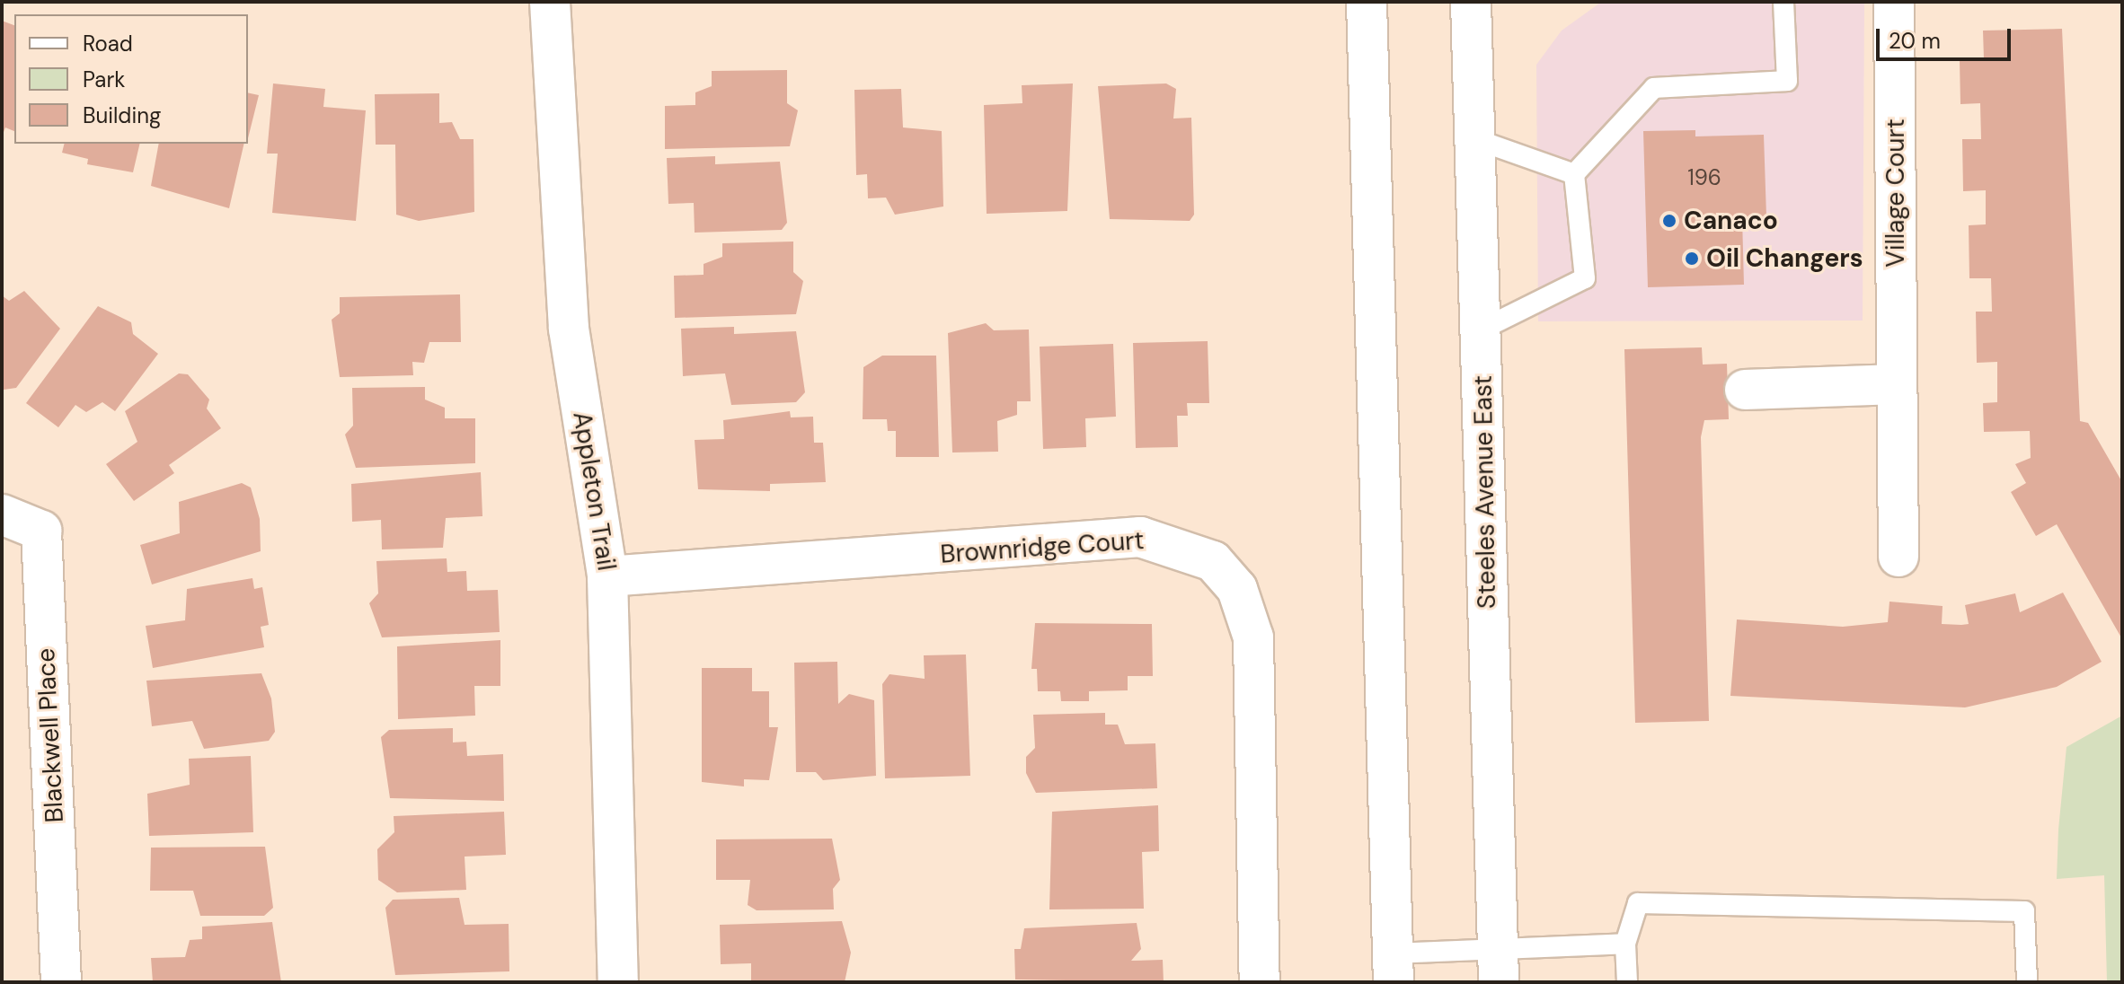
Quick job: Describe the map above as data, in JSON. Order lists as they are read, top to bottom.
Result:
{
  "streets": {
    "street": [
      "Village Court",
      "Appleton Trail",
      "Steeles Avenue East",
      "Brownridge Court",
      "Blackwell Place"
    ]
  },
  "crossings": [
    ["Appleton Trail", "Brownridge Court"]
  ],
  "places": ["Canaco", "Oil Changers"],
  "house_numbers": ["196"],
  "legend": ["Road", "Park", "Building"],
  "scale_bar": "20 m"
}
